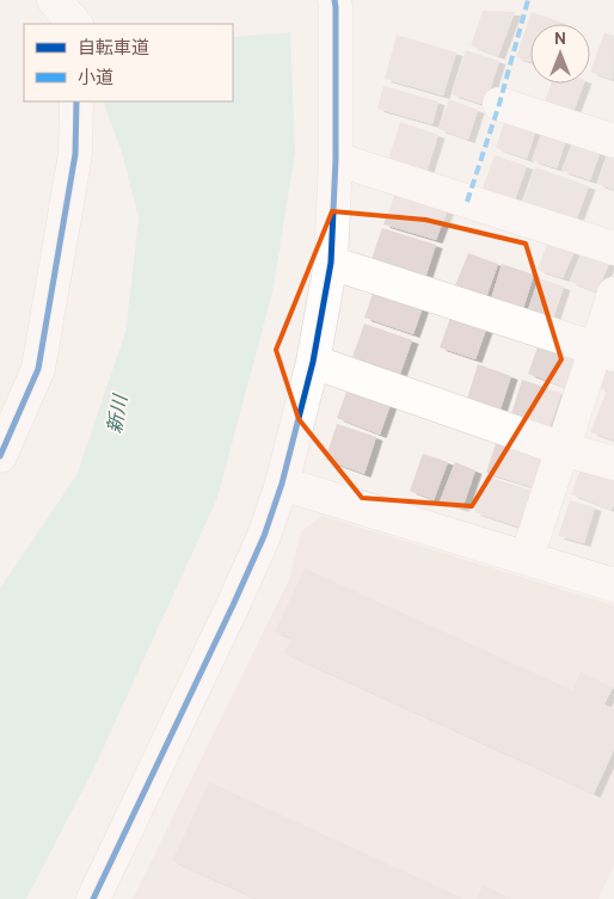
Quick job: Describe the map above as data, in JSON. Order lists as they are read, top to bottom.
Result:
{
  "water": ["新川"],
  "legend": ["自転車道", "小道"],
  "north": "top"
}
